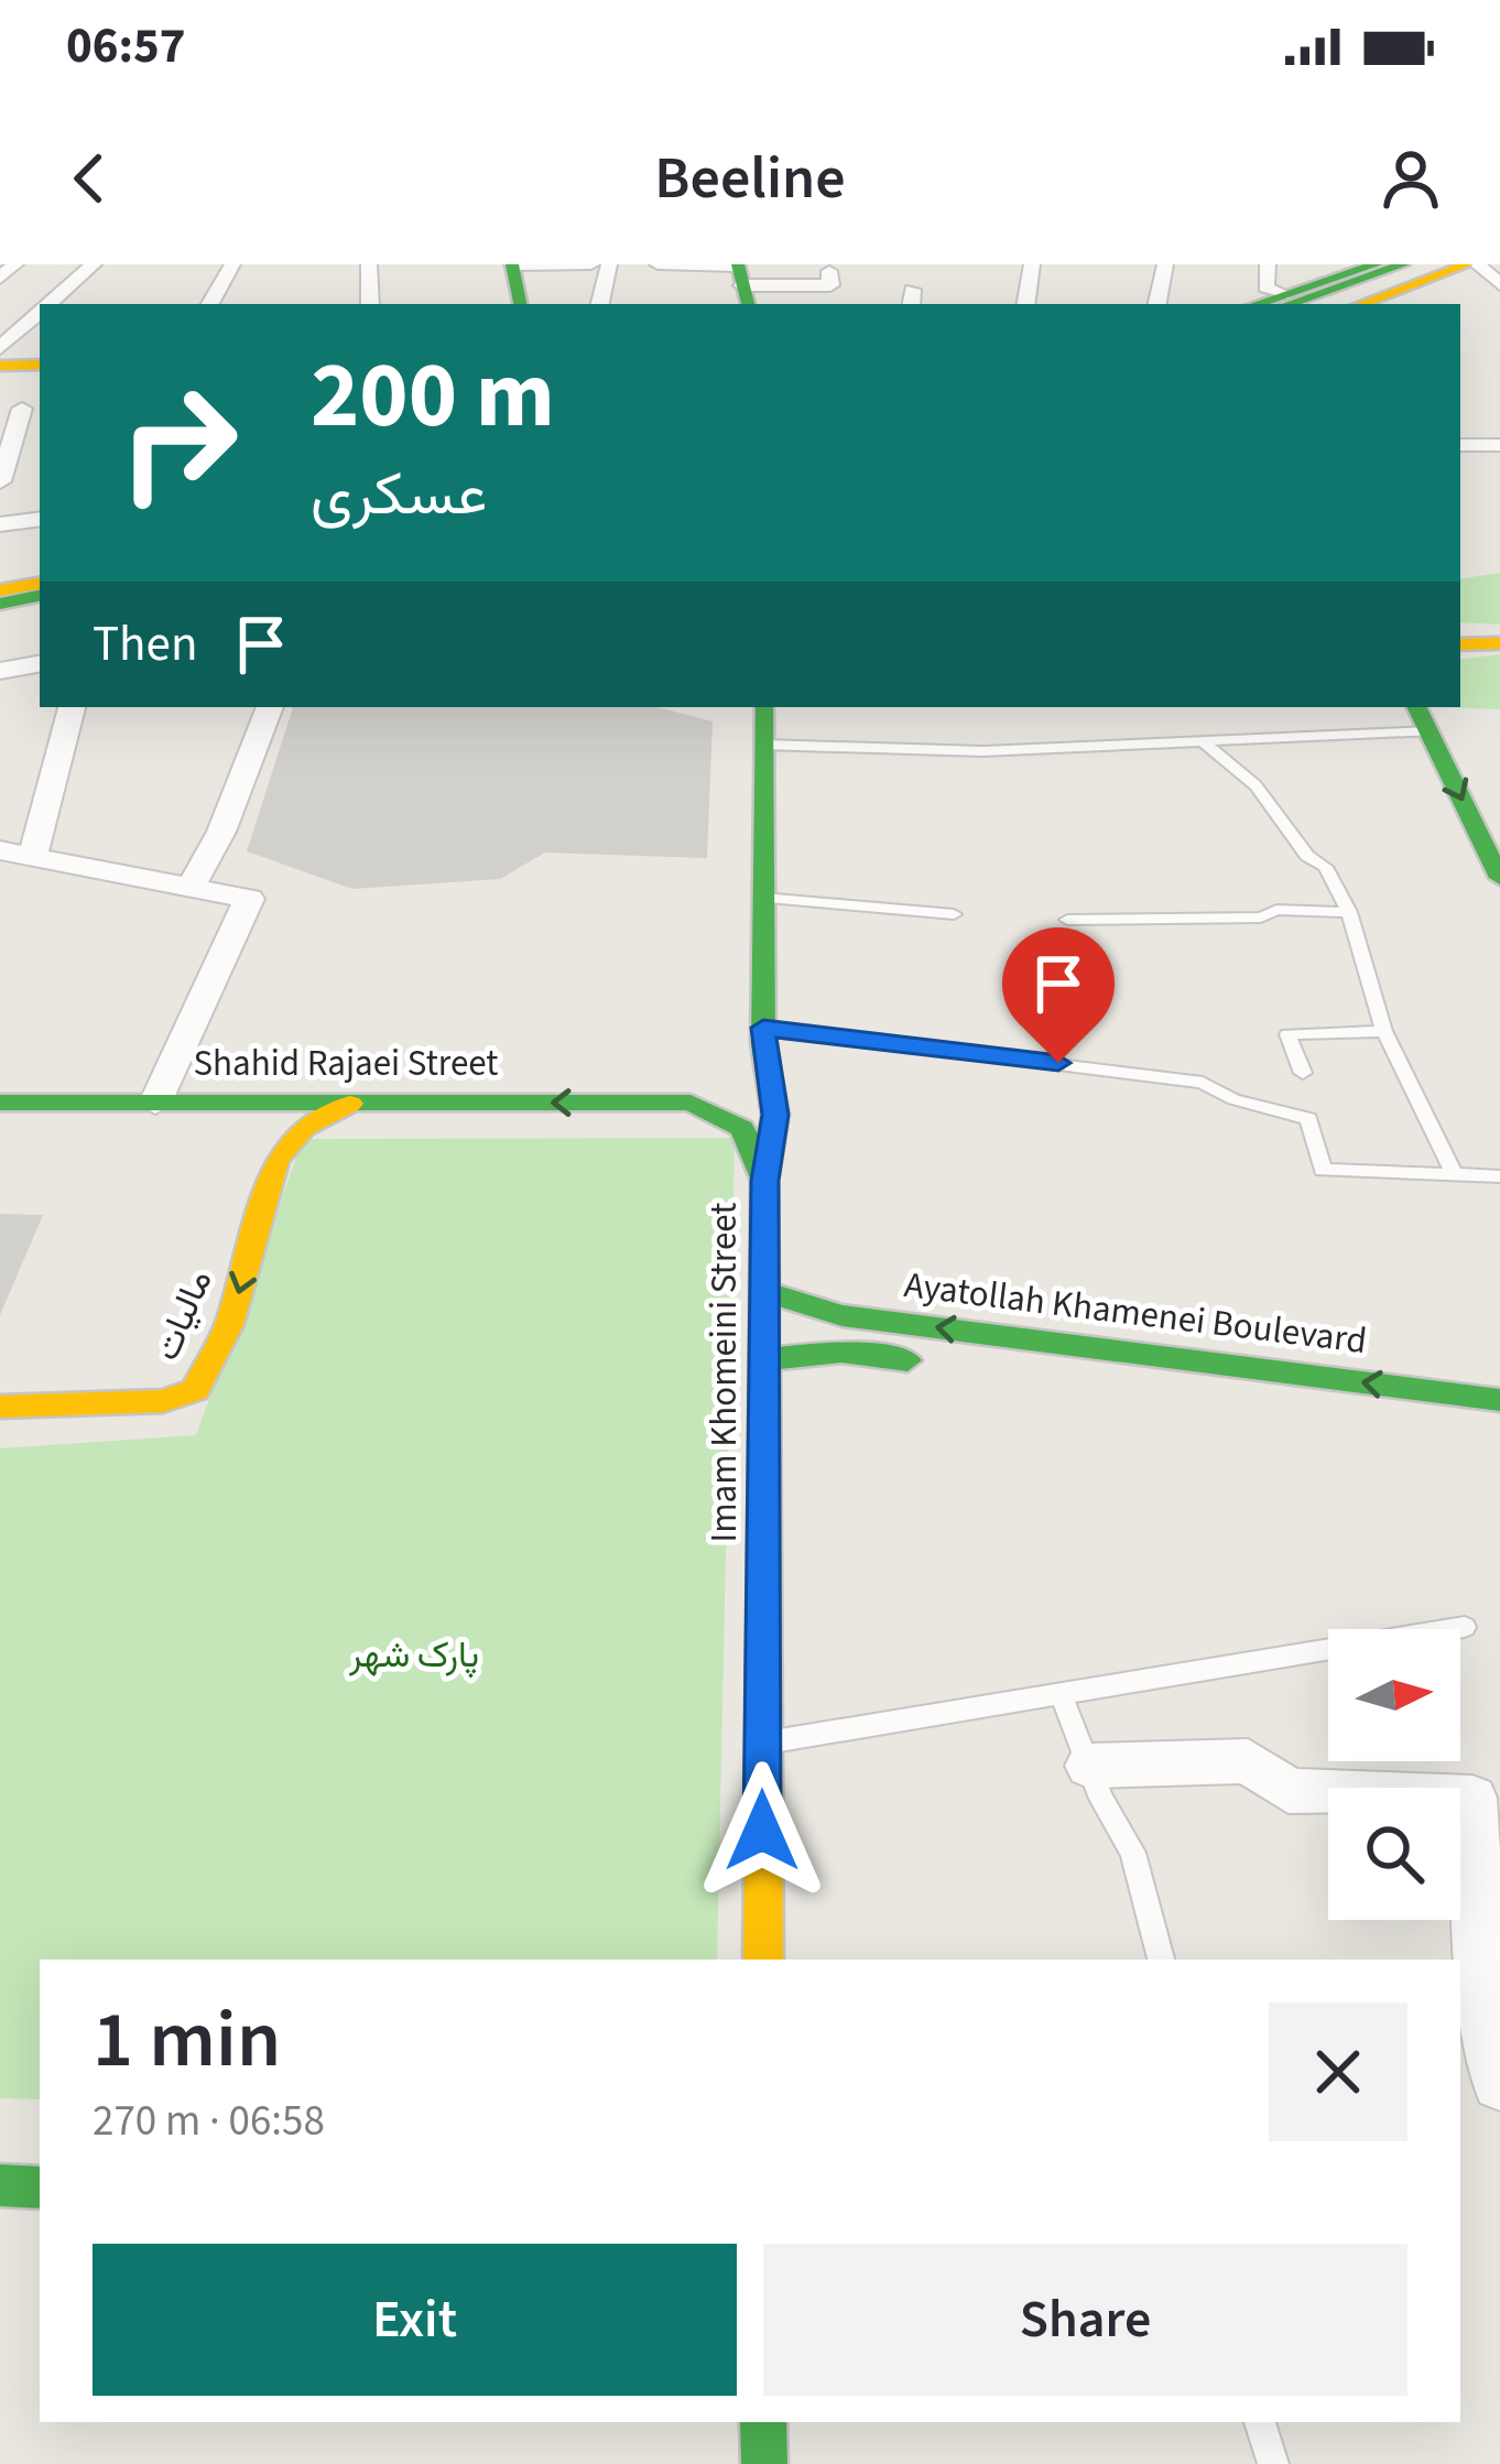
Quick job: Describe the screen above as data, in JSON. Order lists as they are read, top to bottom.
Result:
{
  "streets": {
    "main road": [
      "Shahid Rajaei Street",
      "Ayatollah Khamenei Boulevard",
      "مالیات",
      "Imam Khomeini Street"
    ]
  },
  "crossings": [
    ["Ayatollah Khamenei Boulevard", "Imam Khomeini Street"]
  ],
  "one_way": ["Shahid Rajaei Street", "Ayatollah Khamenei Boulevard", "مالیات"],
  "parks": ["پارک شهر"],
  "north": "right",
  "page": {
    "status": "06:57",
    "header": "Beeline",
    "turn": ["200 m", "عسکری"],
    "then": "Then",
    "heading": ["1 min", "270 m · 06:58"],
    "buttons": ["Exit", "Share"]
  }
}
